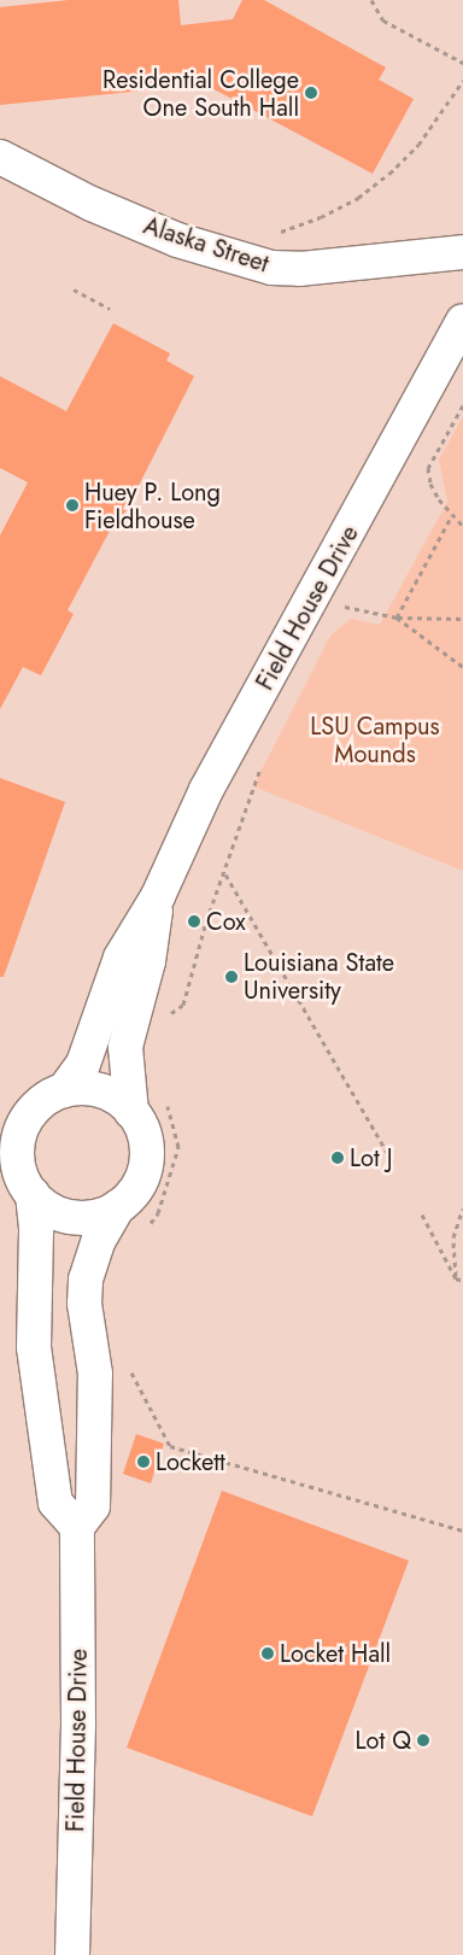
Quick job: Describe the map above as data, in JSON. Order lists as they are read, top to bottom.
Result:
{
  "streets": {
    "street": ["Alaska Street", "Field House Drive"]
  },
  "parks": ["LSU Campus Mounds"],
  "places": [
    "Residential College One South Hall",
    "Huey P. Long Fieldhouse",
    "Cox",
    "Louisiana State University",
    "Lot J",
    "Lockett",
    "Locket Hall",
    "Lot Q"
  ]
}
